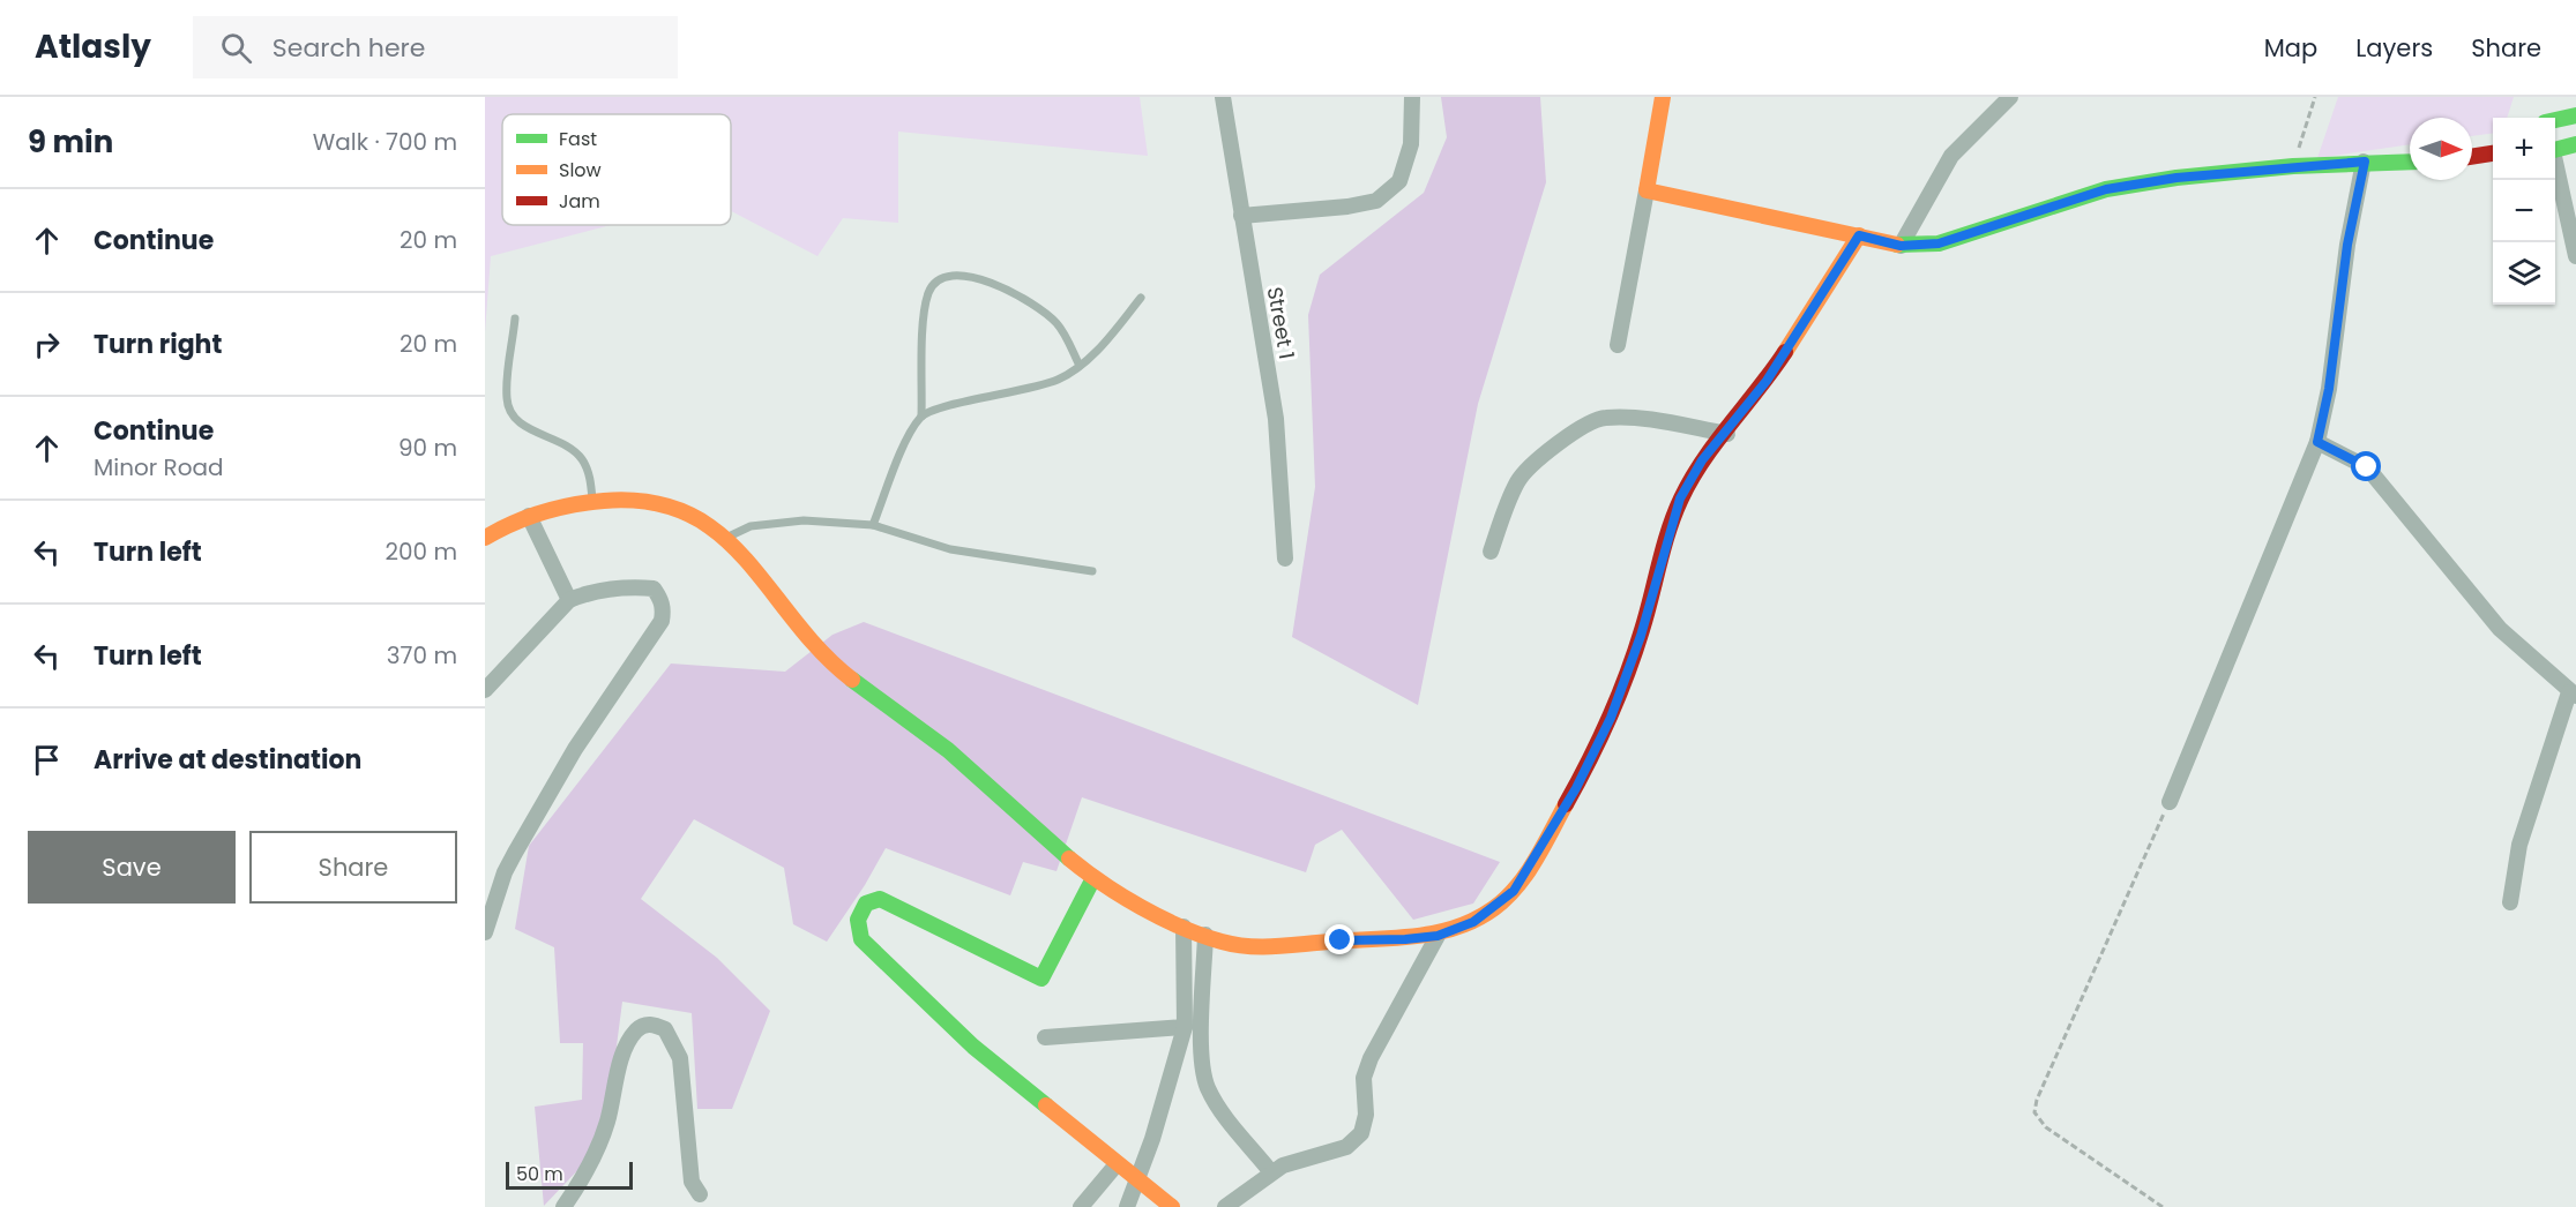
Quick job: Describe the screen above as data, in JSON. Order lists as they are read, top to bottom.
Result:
{
  "streets": {
    "street": ["Street 1"]
  },
  "legend": ["Fast", "Slow", "Jam"],
  "scale_bar": "50 m",
  "north": "right",
  "page": {
    "header": "Atlasly",
    "search": "Search here",
    "nav": ["Map", "Layers", "Share"],
    "heading": ["9 min", "Walk · 700 m"],
    "map_buttons": ["+", "−"],
    "list": [
      ["Continue", "20 m"],
      ["Turn right", "20 m"],
      ["Continue", "Minor Road", "90 m"],
      ["Turn left", "200 m"],
      ["Turn left", "370 m"],
      "Arrive at destination"
    ],
    "buttons": ["Save", "Share"],
    "scale": "50 m"
  }
}
